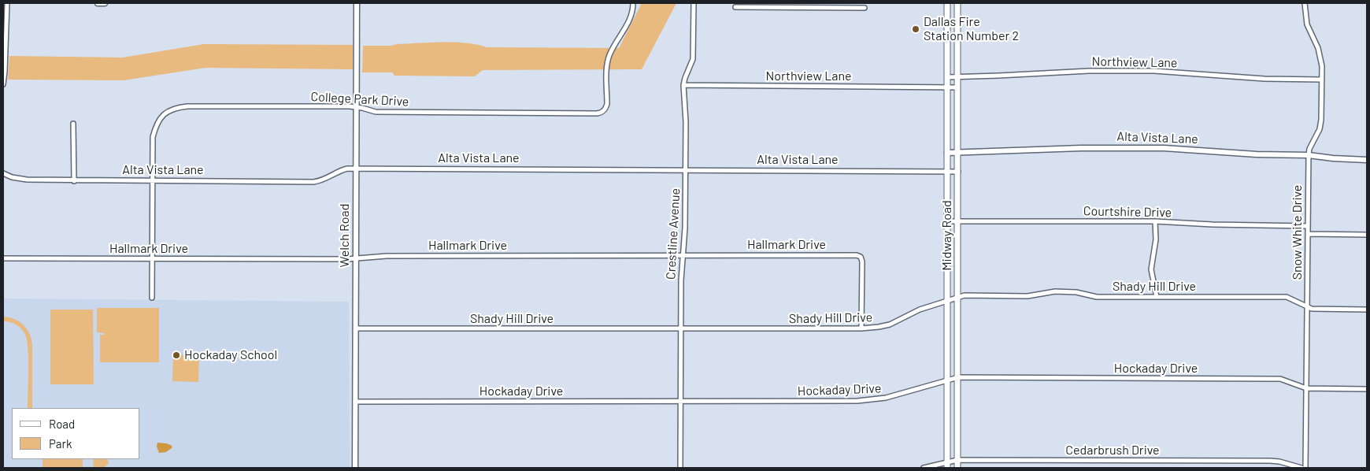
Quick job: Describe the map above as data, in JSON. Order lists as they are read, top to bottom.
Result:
{
  "streets": {
    "main road": ["Midway Road"],
    "street": [
      "Northview Lane",
      "College Park Drive",
      "Alta Vista Lane",
      "Courtshire Drive",
      "Snow White Drive",
      "Crestline Avenue",
      "Welch Road",
      "Hallmark Drive",
      "Shady Hill Drive",
      "Hockaday Drive",
      "Cedarbrush Drive"
    ]
  },
  "crossings": [
    ["Northview Lane", "Snow White Drive"],
    ["Northview Lane", "Crestline Avenue"],
    ["Northview Lane", "Midway Road"],
    ["College Park Drive", "Alta Vista Lane"],
    ["College Park Drive", "Welch Road"],
    ["College Park Drive", "Hallmark Drive"],
    ["Alta Vista Lane", "Snow White Drive"],
    ["Alta Vista Lane", "Crestline Avenue"],
    ["Alta Vista Lane", "Welch Road"],
    ["Alta Vista Lane", "Midway Road"],
    ["Courtshire Drive", "Snow White Drive"],
    ["Courtshire Drive", "Midway Road"],
    ["Snow White Drive", "Shady Hill Drive"],
    ["Snow White Drive", "Hockaday Drive"],
    ["Crestline Avenue", "Hallmark Drive"],
    ["Crestline Avenue", "Shady Hill Drive"],
    ["Crestline Avenue", "Hockaday Drive"],
    ["Welch Road", "Hallmark Drive"],
    ["Welch Road", "Shady Hill Drive"],
    ["Welch Road", "Hockaday Drive"],
    ["Midway Road", "Shady Hill Drive"],
    ["Midway Road", "Hockaday Drive"],
    ["Midway Road", "Cedarbrush Drive"],
    ["Hallmark Drive", "Shady Hill Drive"]
  ],
  "places": ["Dallas Fire Station Number 2", "Hockaday School"],
  "legend": ["Road", "Park"]
}
